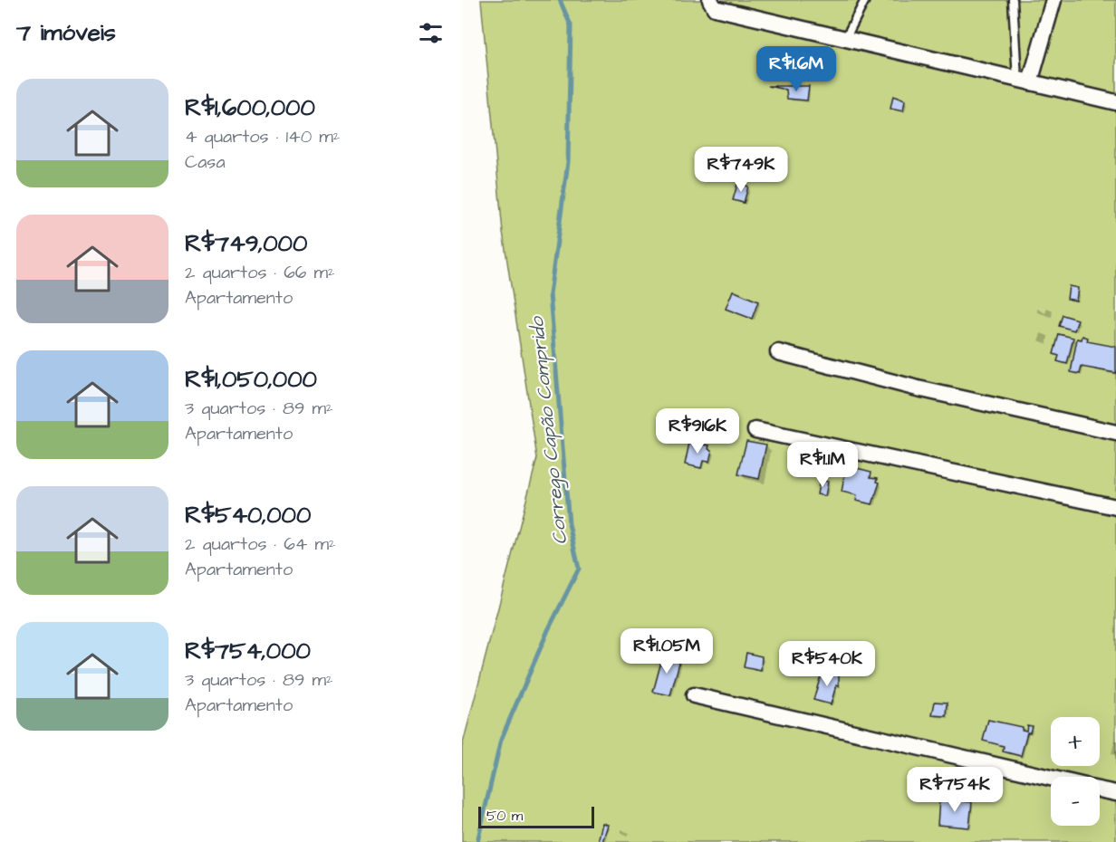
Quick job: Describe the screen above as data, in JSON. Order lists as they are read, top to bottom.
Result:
{
  "water": ["Corrego Capão Comprido"],
  "scale_bar": "50 m",
  "page": {
    "heading": "7 imóveis",
    "price": [
      "R$1.6M",
      "R$749K",
      "R$916K",
      "R$1.1M",
      "R$1.05M",
      "R$540K",
      "R$754K"
    ],
    "list": [
      {
        "name": "R$1,600,000",
        "note": "4 quartos · 140 m² · Casa"
      },
      {
        "name": "R$749,000",
        "note": "2 quartos · 66 m² · Apartamento"
      },
      {
        "name": "R$1,050,000",
        "note": "3 quartos · 89 m² · Apartamento"
      },
      {
        "name": "R$540,000",
        "note": "2 quartos · 64 m² · Apartamento"
      },
      {
        "name": "R$754,000",
        "note": "3 quartos · 89 m² · Apartamento"
      }
    ],
    "map_buttons": ["+", "−"],
    "scale": "50 m"
  }
}
